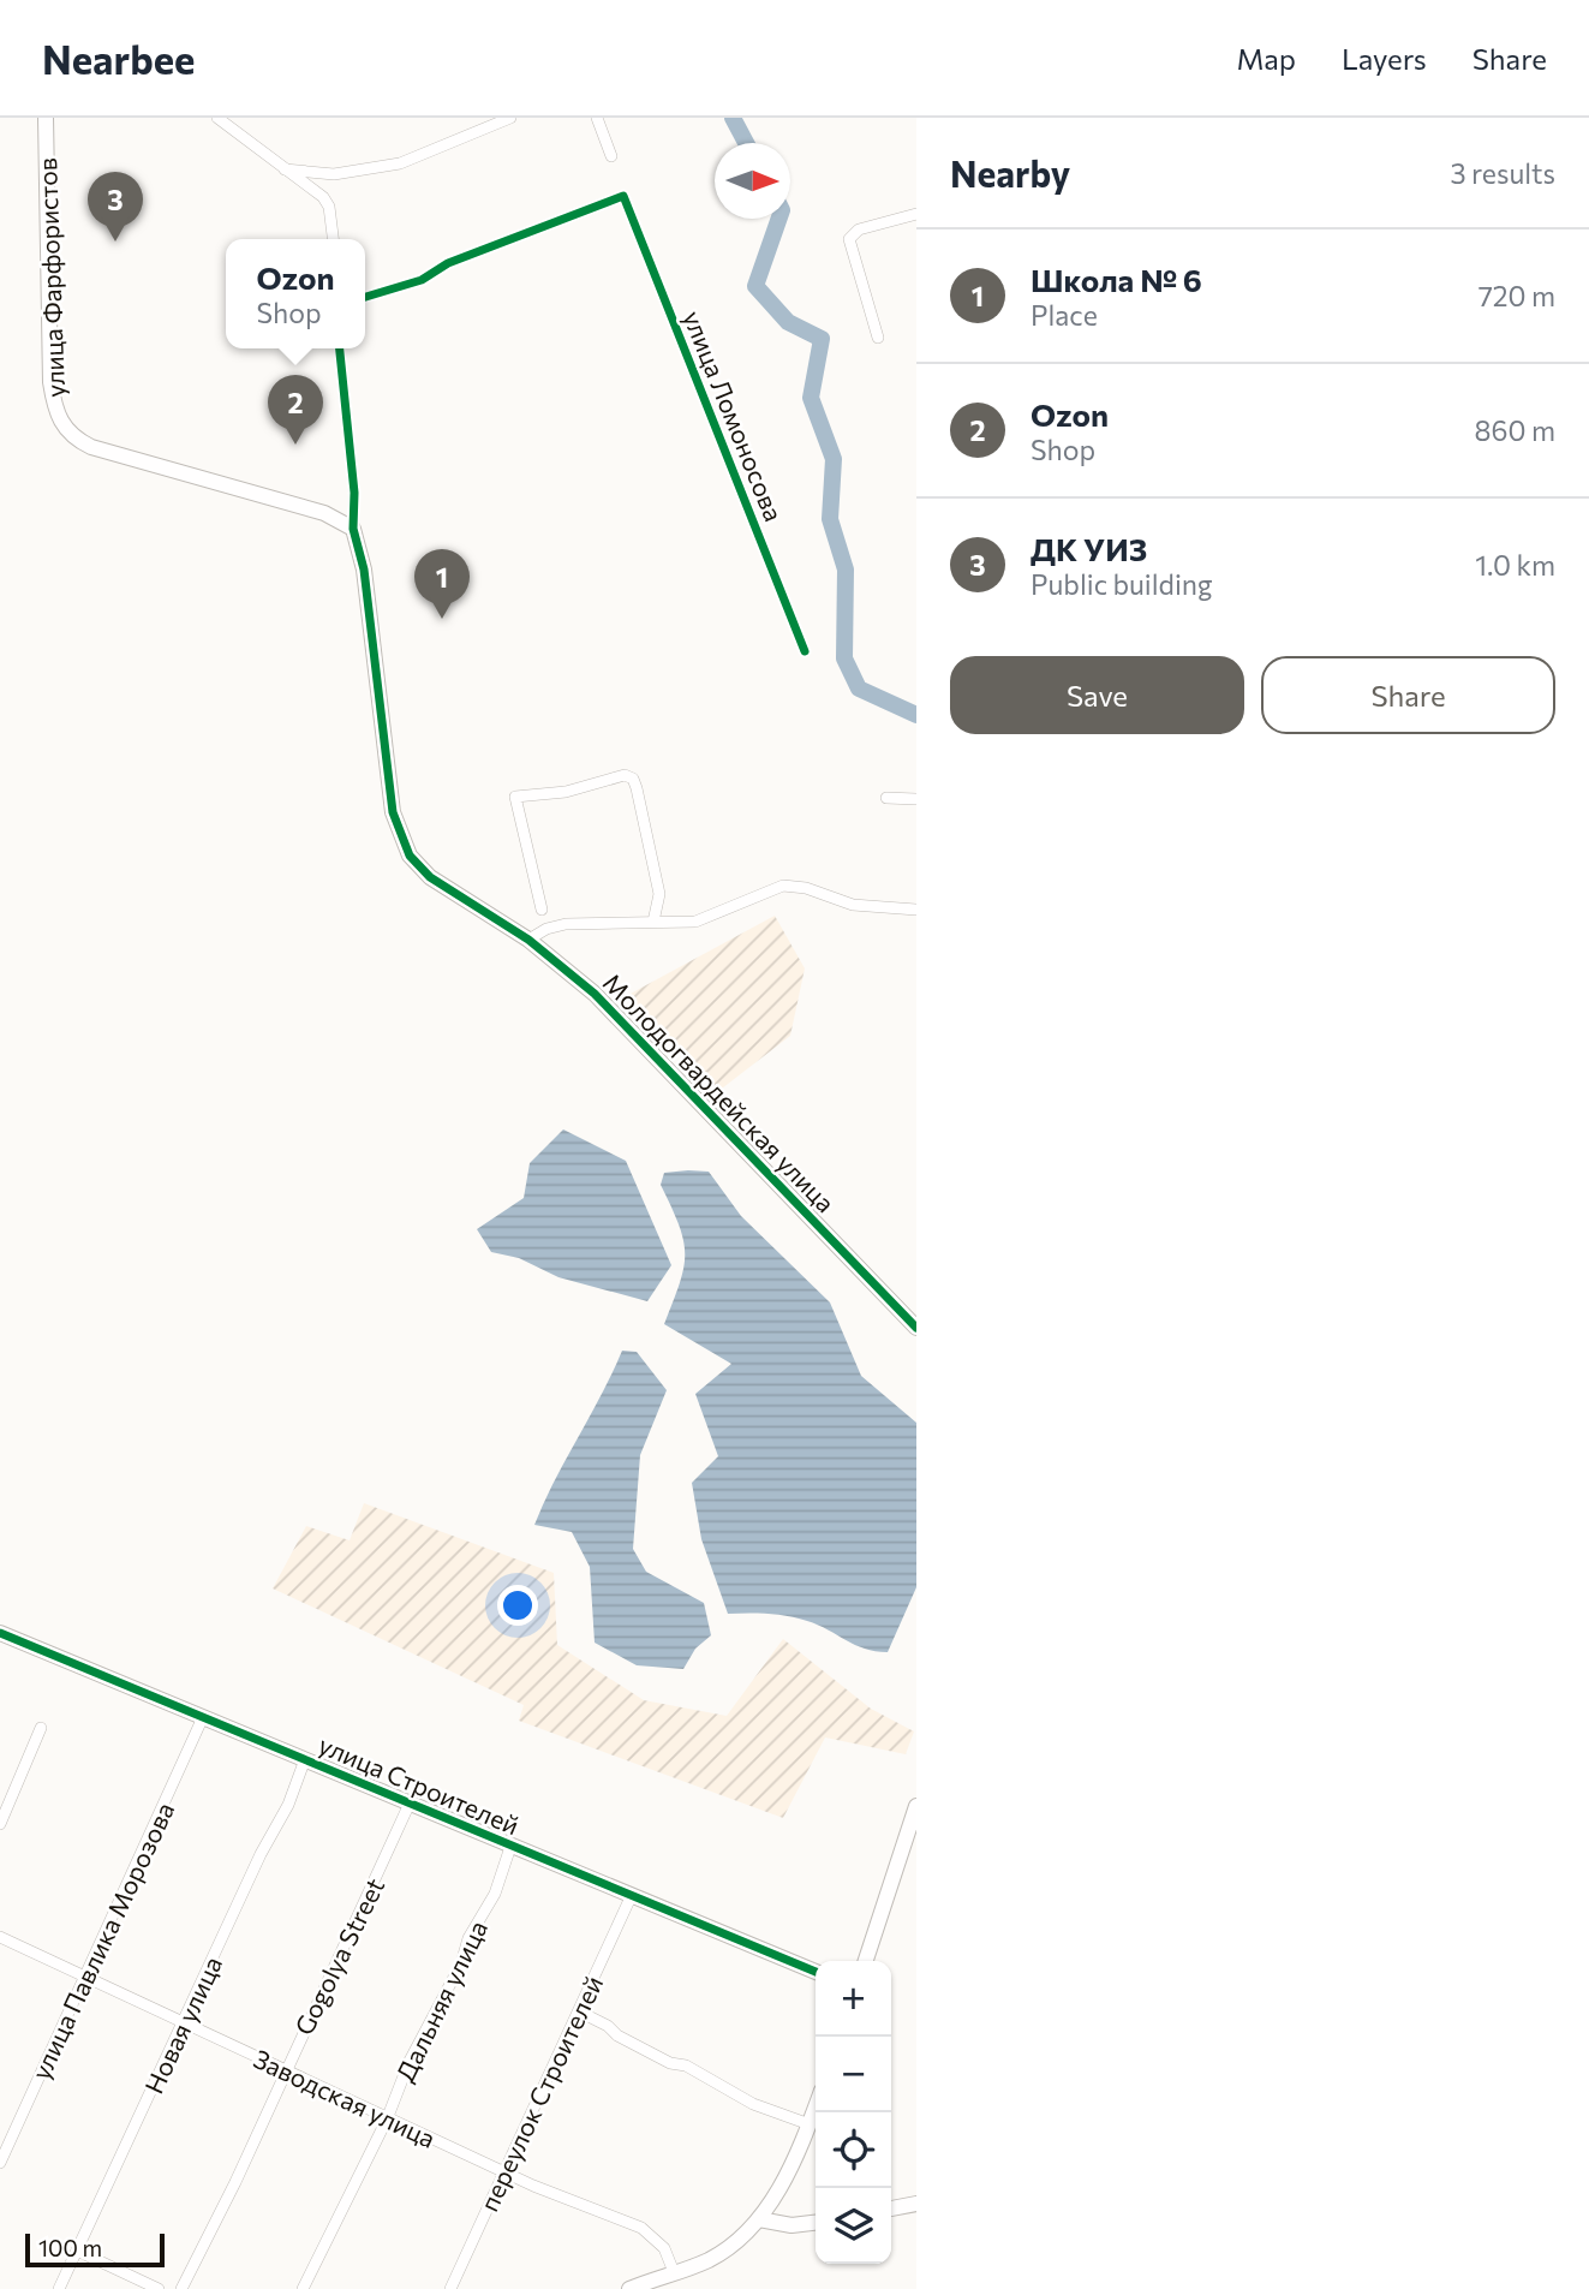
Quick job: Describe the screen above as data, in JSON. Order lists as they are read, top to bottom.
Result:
{
  "streets": {
    "street": [
      "улица Фарфористов",
      "улица Ломоносова",
      "Молодогвардейская улица",
      "улица Строителей",
      "улица Павлика Морозова",
      "Gogolya Street",
      "Дальняя улица",
      "Новая улица",
      "переулок Строителей",
      "Заводская улица"
    ]
  },
  "crossings": [
    ["улица Фарфористов", "Молодогвардейская улица"],
    ["улица Строителей", "улица Павлика Морозова"],
    ["улица Строителей", "Gogolya Street"],
    ["улица Строителей", "Дальняя улица"],
    ["улица Строителей", "Новая улица"],
    ["улица Строителей", "переулок Строителей"],
    ["улица Павлика Морозова", "Заводская улица"],
    ["Gogolya Street", "Заводская улица"],
    ["Дальняя улица", "Заводская улица"],
    ["Новая улица", "Заводская улица"],
    ["переулок Строителей", "Заводская улица"]
  ],
  "scale_bar": "100 m",
  "north": "right",
  "page": {
    "header": "Nearbee",
    "nav": ["Map", "Layers", "Share"],
    "heading": ["Nearby", "3 results"],
    "pins": ["3", "2", "1"],
    "list": [
      {
        "mark": "1",
        "name": "Школа № 6",
        "note": "Place",
        "value": "720 m"
      },
      {
        "mark": "2",
        "name": "Ozon",
        "note": "Shop",
        "value": "860 m"
      },
      {
        "mark": "3",
        "name": "ДК УИЗ",
        "note": "Public building",
        "value": "1.0 km"
      }
    ],
    "popup": ["Ozon", "Shop"],
    "buttons": ["Save", "Share"],
    "map_buttons": ["+", "−"],
    "scale": "100 m"
  }
}
